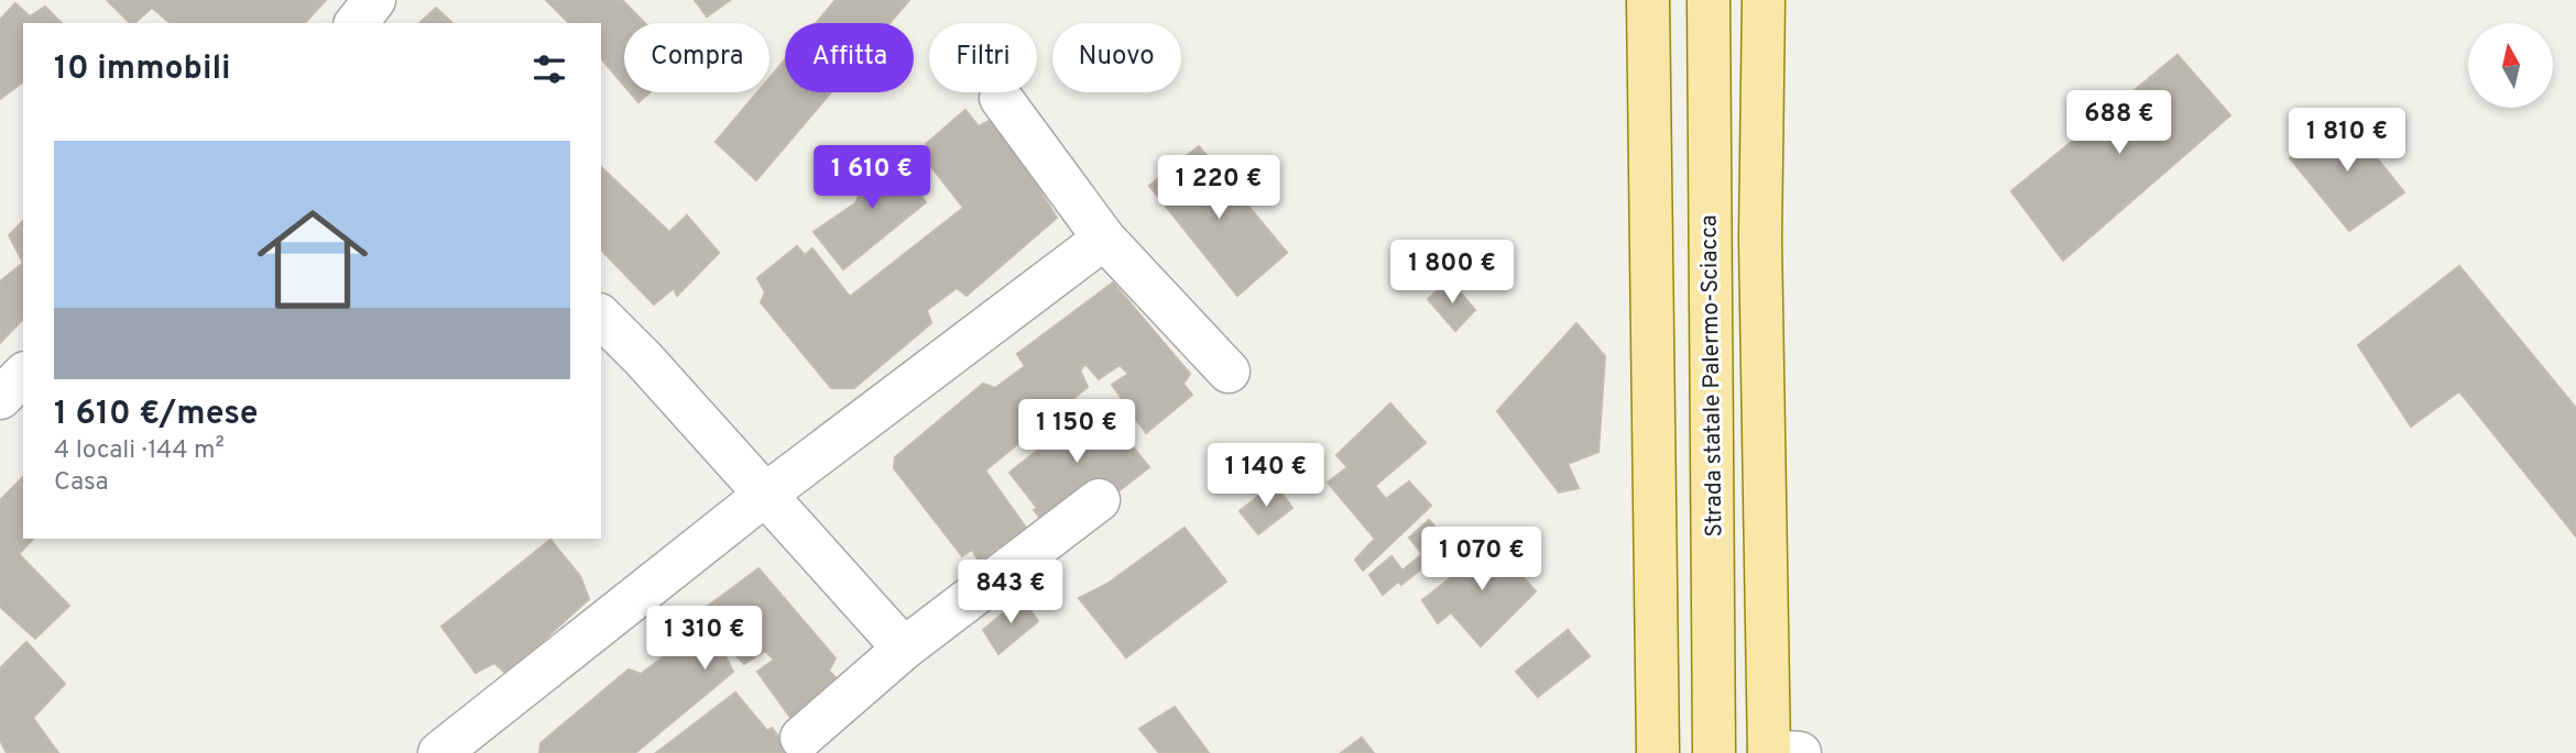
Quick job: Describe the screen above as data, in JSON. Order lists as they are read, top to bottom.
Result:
{
  "streets": {
    "main road": ["Strada statale Palermo-Sciacca"]
  },
  "north": "top",
  "page": {
    "chip": [
      "Compra",
      "Affitta",
      "Filtri",
      "Nuovo"
    ],
    "heading": "10 immobili",
    "price": [
      "688 €",
      "1 810 €",
      "1 610 €",
      "1 220 €",
      "1 800 €",
      "1 150 €",
      "1 140 €",
      "1 070 €",
      "843 €",
      "1 310 €"
    ],
    "list": [
      {
        "name": "1 610 €/mese",
        "note": "4 locali · 144 m² · Casa"
      }
    ]
  }
}
